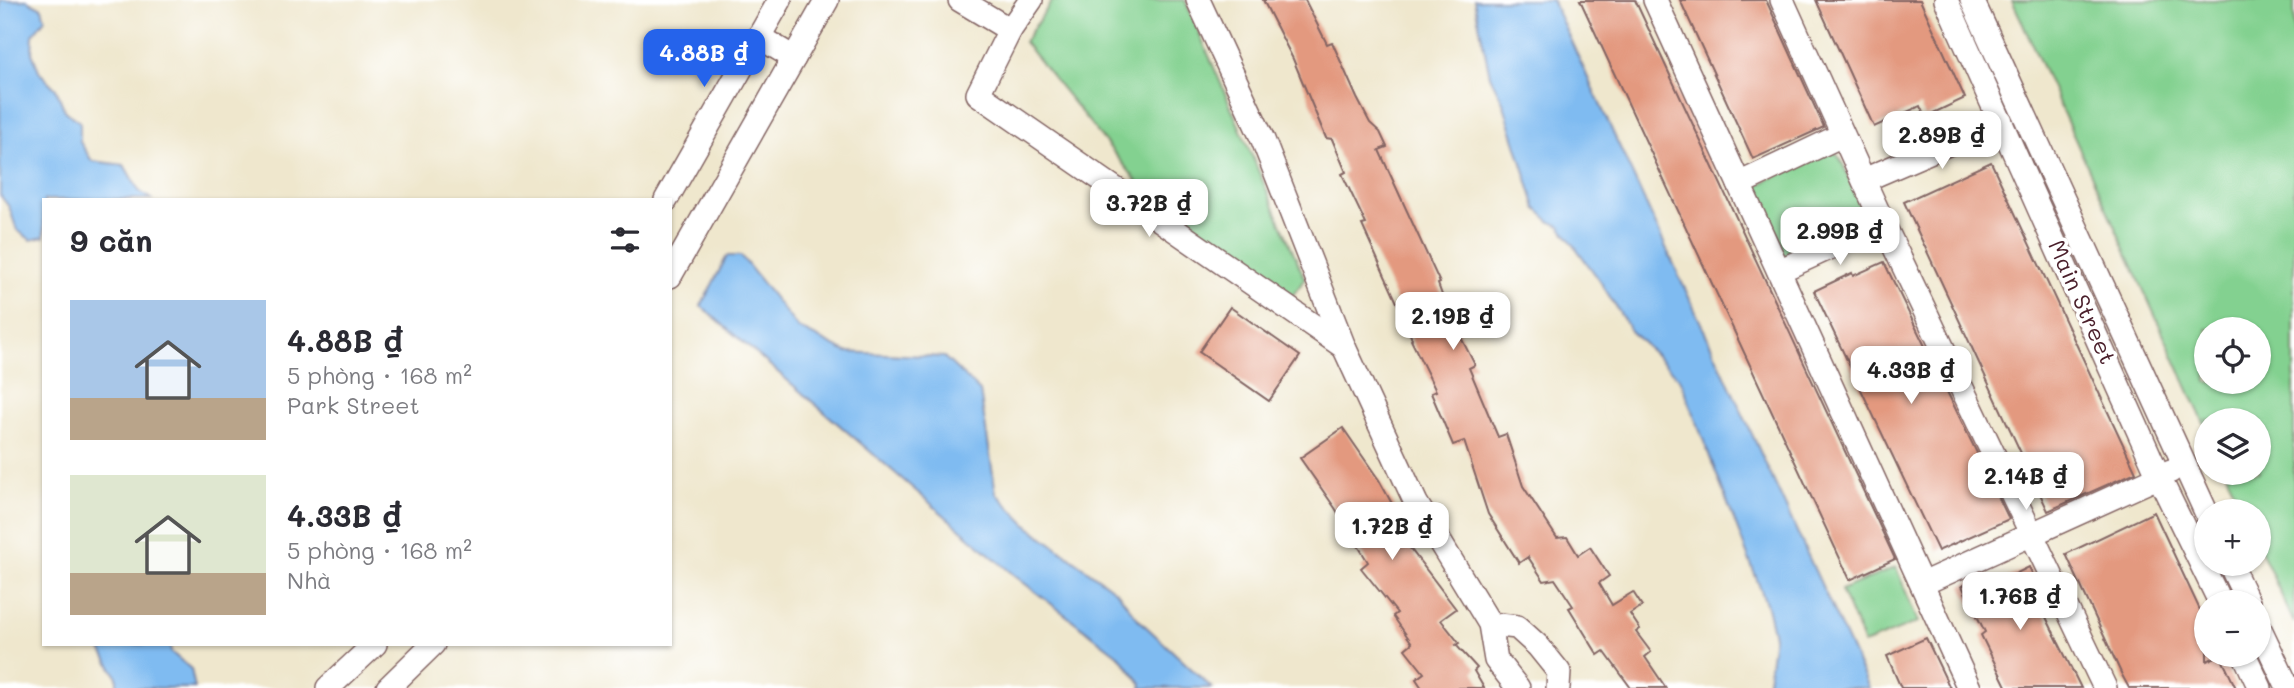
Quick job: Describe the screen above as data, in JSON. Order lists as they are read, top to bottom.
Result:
{
  "streets": {
    "street": ["Main Street"]
  },
  "page": {
    "price": [
      "4.88B ₫",
      "2.89B ₫",
      "3.72B ₫",
      "2.99B ₫",
      "2.19B ₫",
      "4.33B ₫",
      "2.14B ₫",
      "1.72B ₫",
      "1.76B ₫"
    ],
    "heading": "9 căn",
    "list": [
      {
        "name": "4.88B ₫",
        "note": "5 phòng · 168 m² · Park Street"
      },
      {
        "name": "4.33B ₫",
        "note": "5 phòng · 168 m² · Nhà"
      }
    ],
    "map_buttons": ["+", "−"]
  }
}
